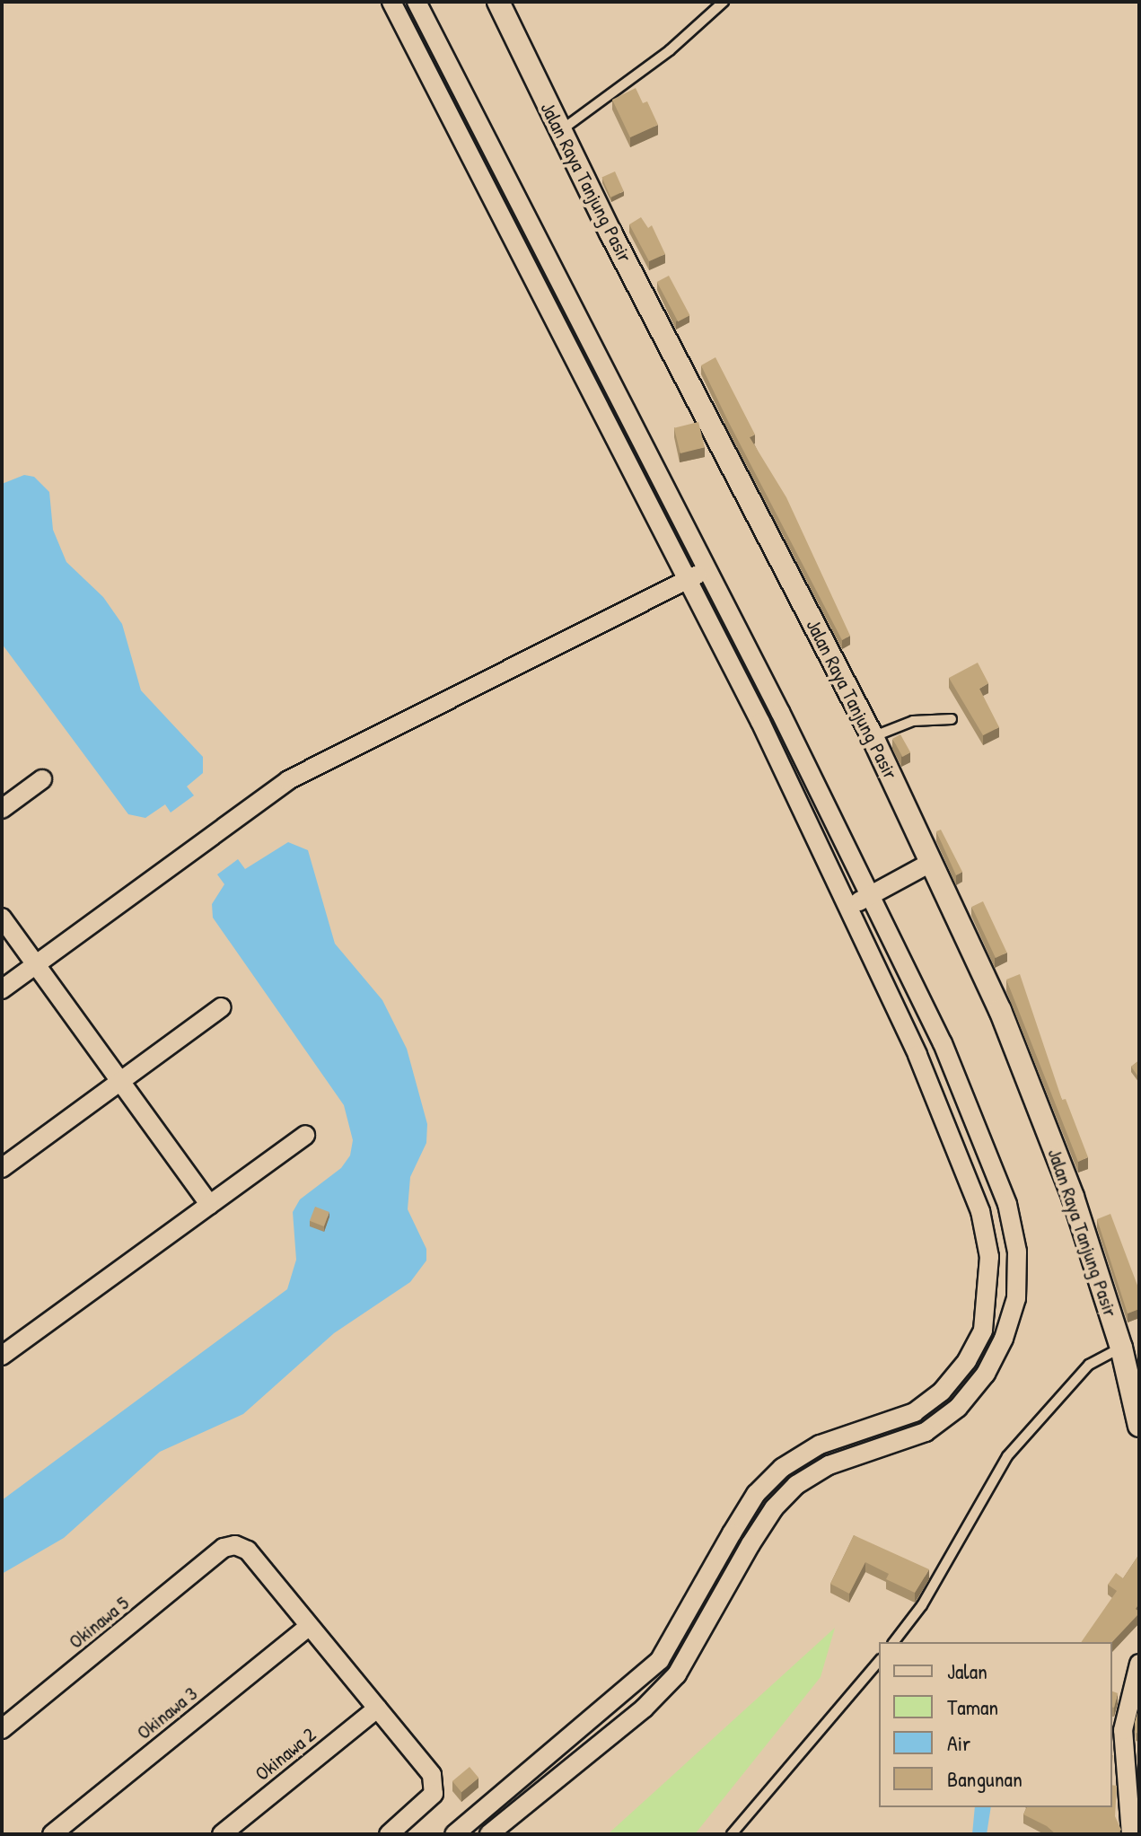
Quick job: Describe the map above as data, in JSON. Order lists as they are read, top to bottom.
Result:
{
  "streets": {
    "street": [
      "Jalan Raya Tanjung Pasir",
      "Okinawa 5",
      "Okinawa 3",
      "Okinawa 2"
    ]
  },
  "crossings": [
    ["Okinawa 5", "Okinawa 3"]
  ],
  "legend": [
    "Jalan",
    "Taman",
    "Air",
    "Bangunan"
  ]
}
